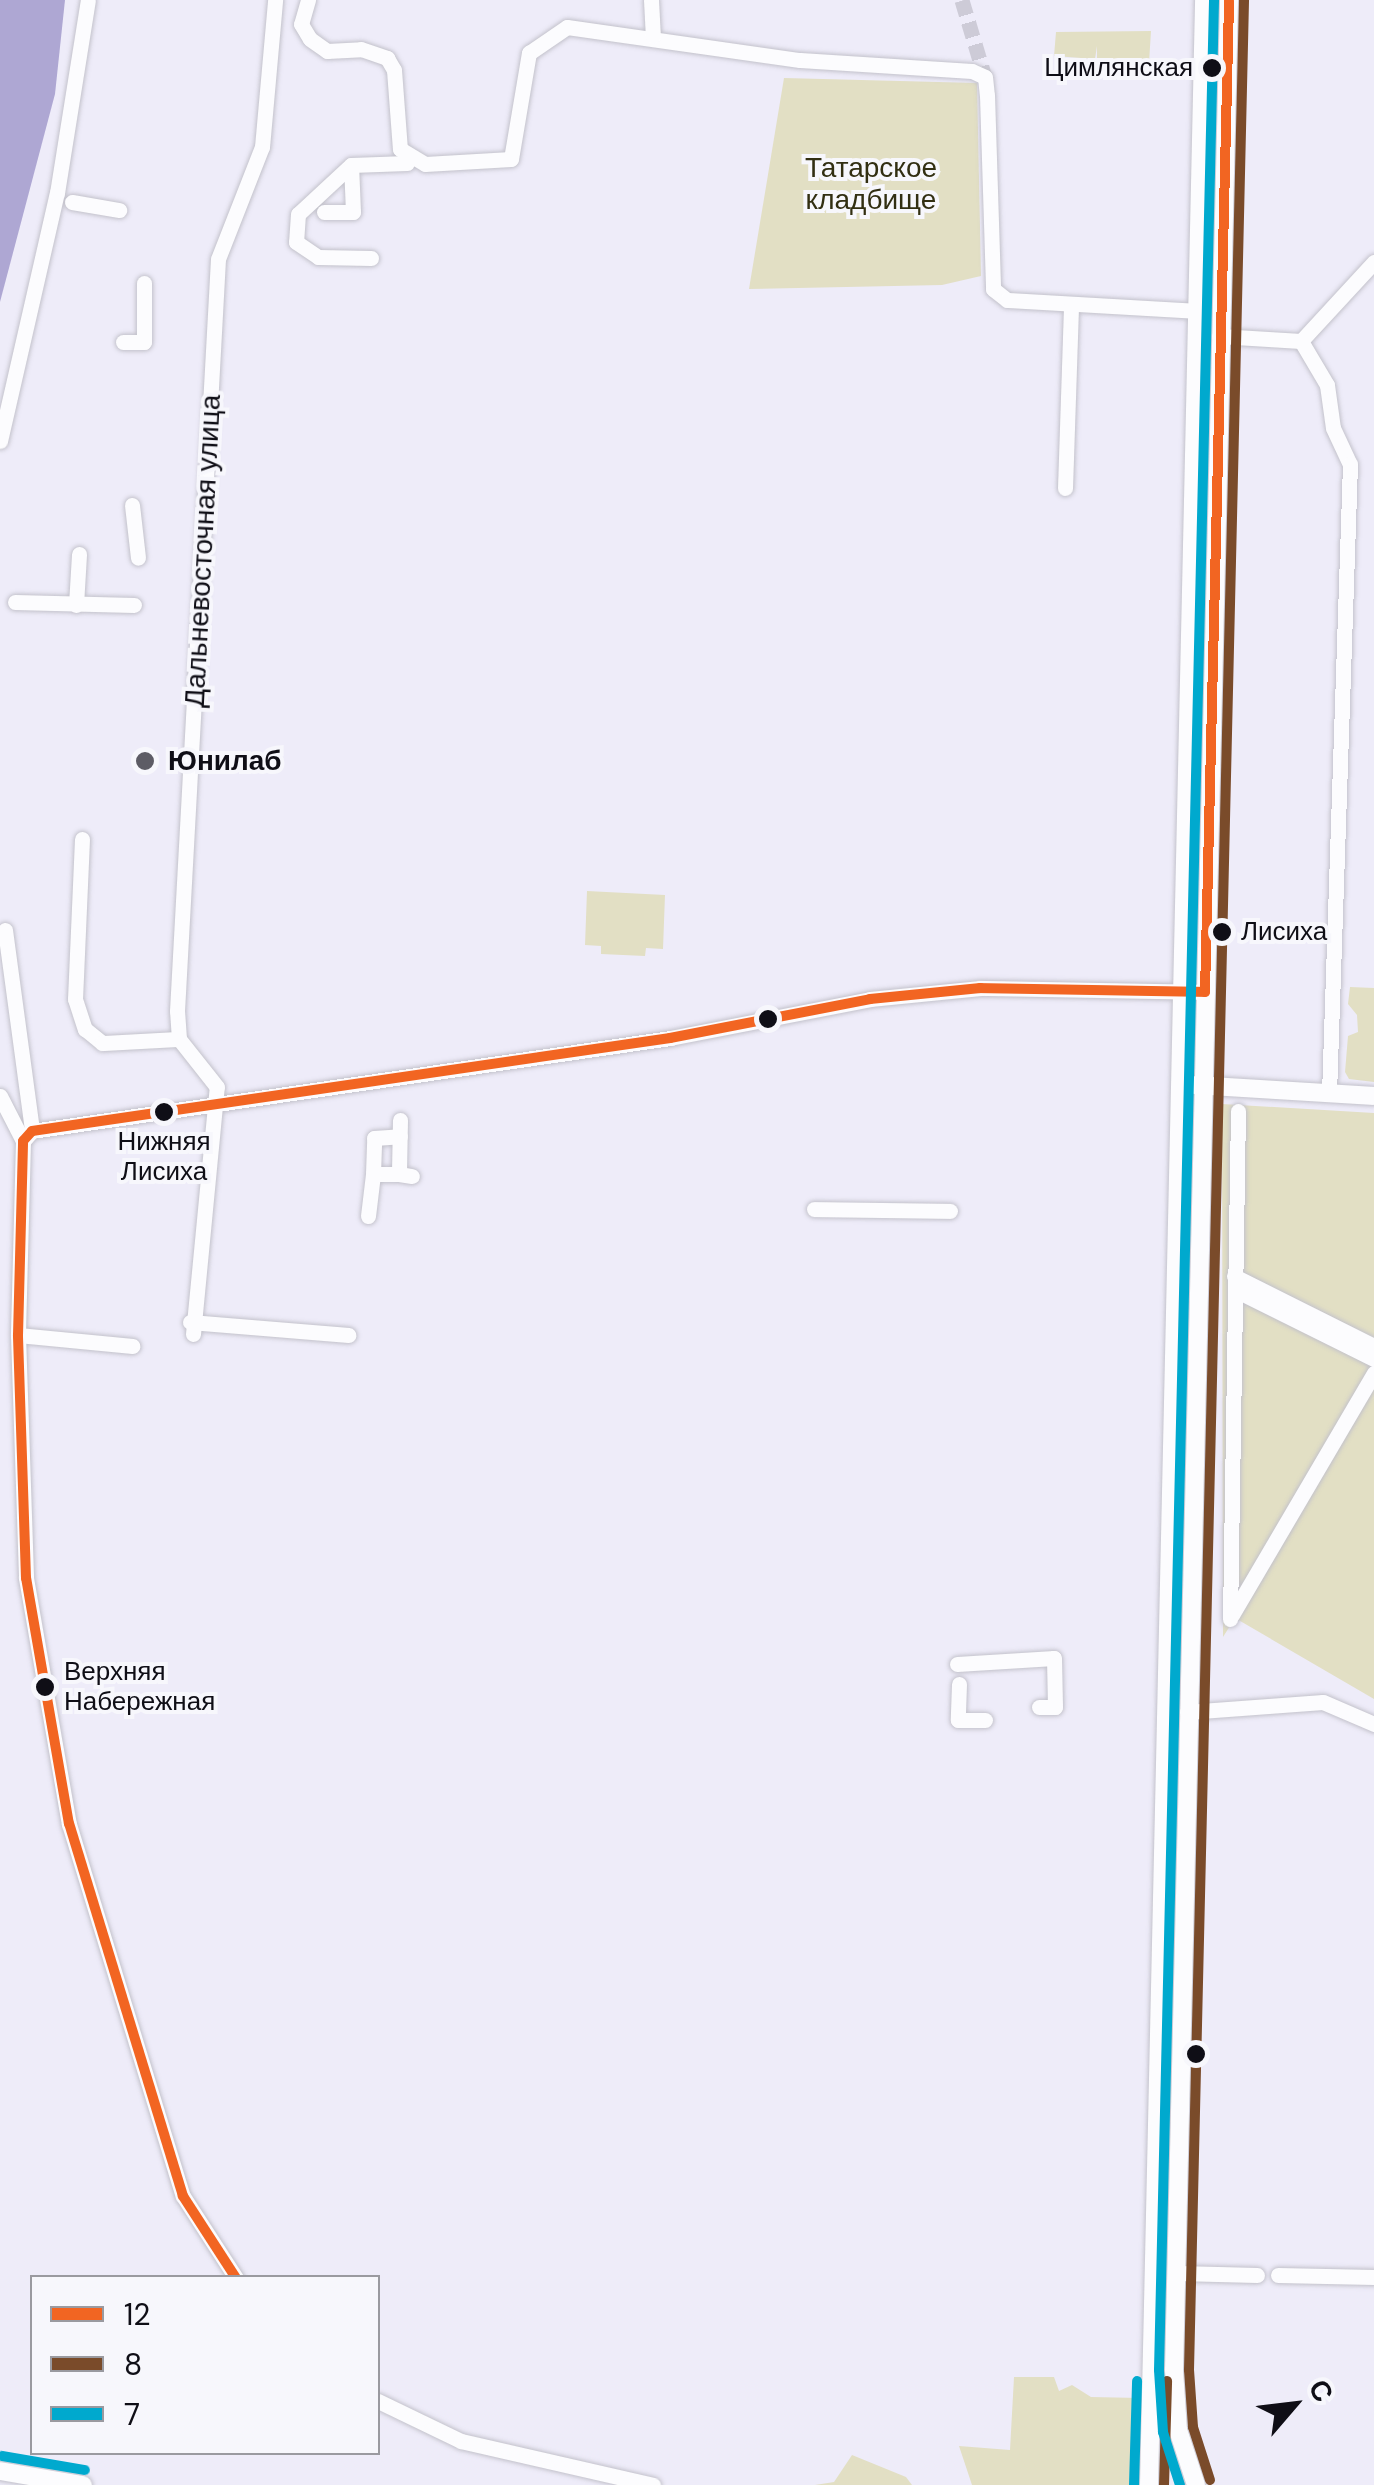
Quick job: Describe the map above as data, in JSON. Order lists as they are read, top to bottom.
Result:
{
  "streets": {
    "street": ["Дальневосточная улица"]
  },
  "parks": ["Татарское кладбище"],
  "places": [
    "Цимлянская",
    "Юнилаб",
    "Лисиха",
    "Нижняя Лисиха",
    "Верхняя Набережная"
  ],
  "lines": ["transit line 12", "transit line 8", "transit line 7"],
  "legend": ["12", "8", "7"],
  "north": "top right"
}
